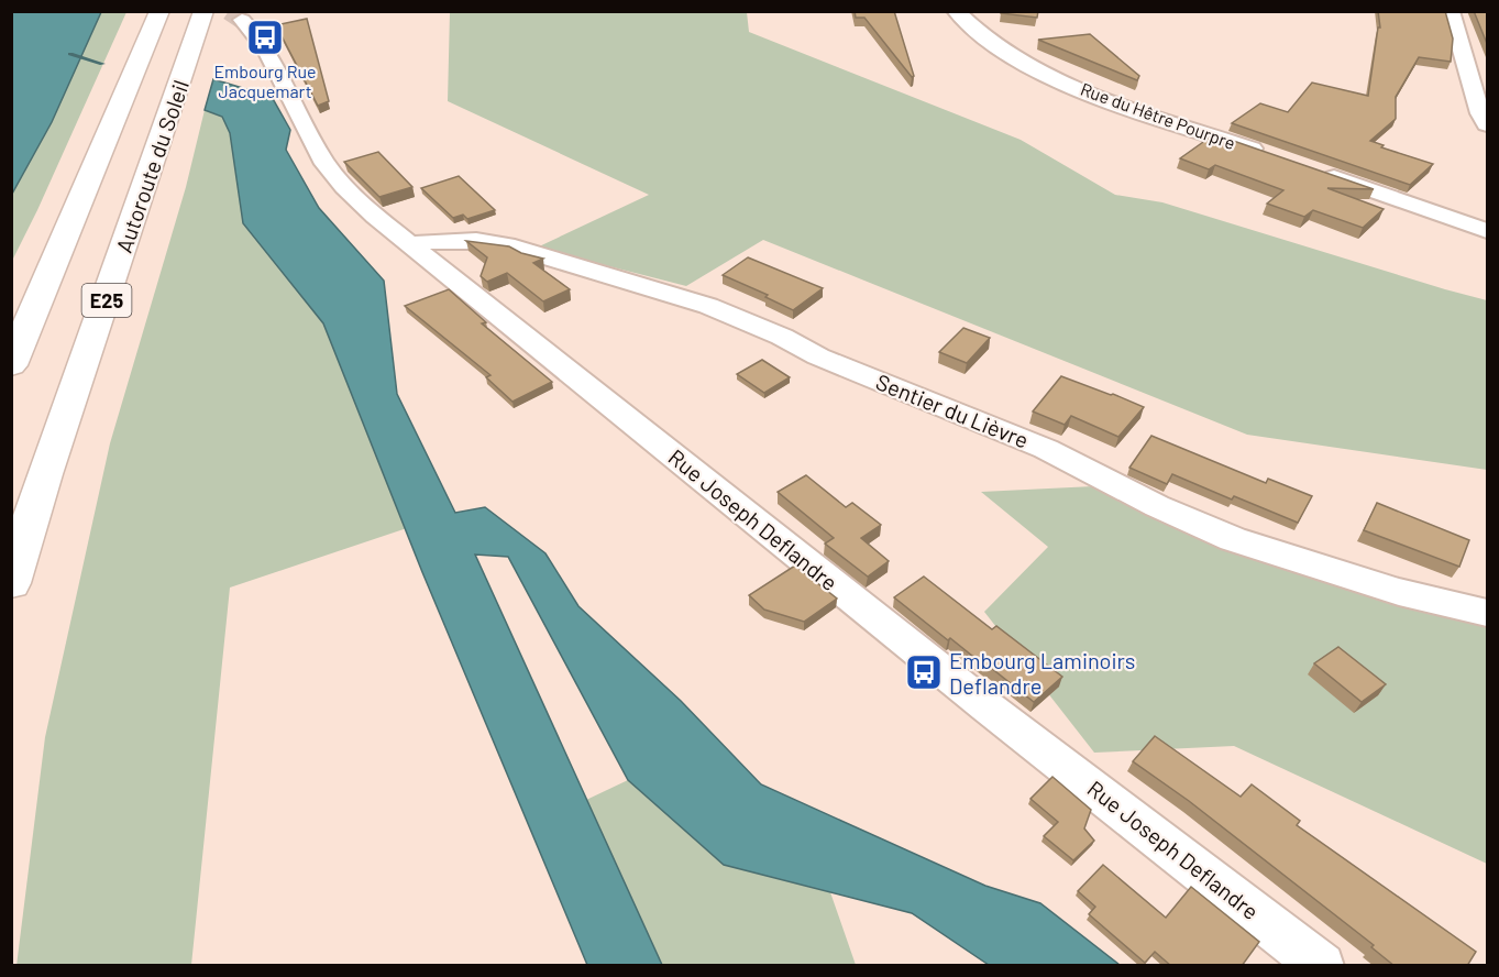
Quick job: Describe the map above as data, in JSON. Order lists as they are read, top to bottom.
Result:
{
  "streets": {
    "highway": ["Autoroute du Soleil", "E25"],
    "street": ["Rue du Hêtre Pourpre", "Sentier du Lièvre", "Rue Joseph Deflandre"]
  },
  "crossings": [
    ["Sentier du Lièvre", "Rue Joseph Deflandre"]
  ],
  "places": {
    "bus stop": ["Embourg Rue Jacquemart", "Embourg Laminoirs Deflandre"]
  }
}
